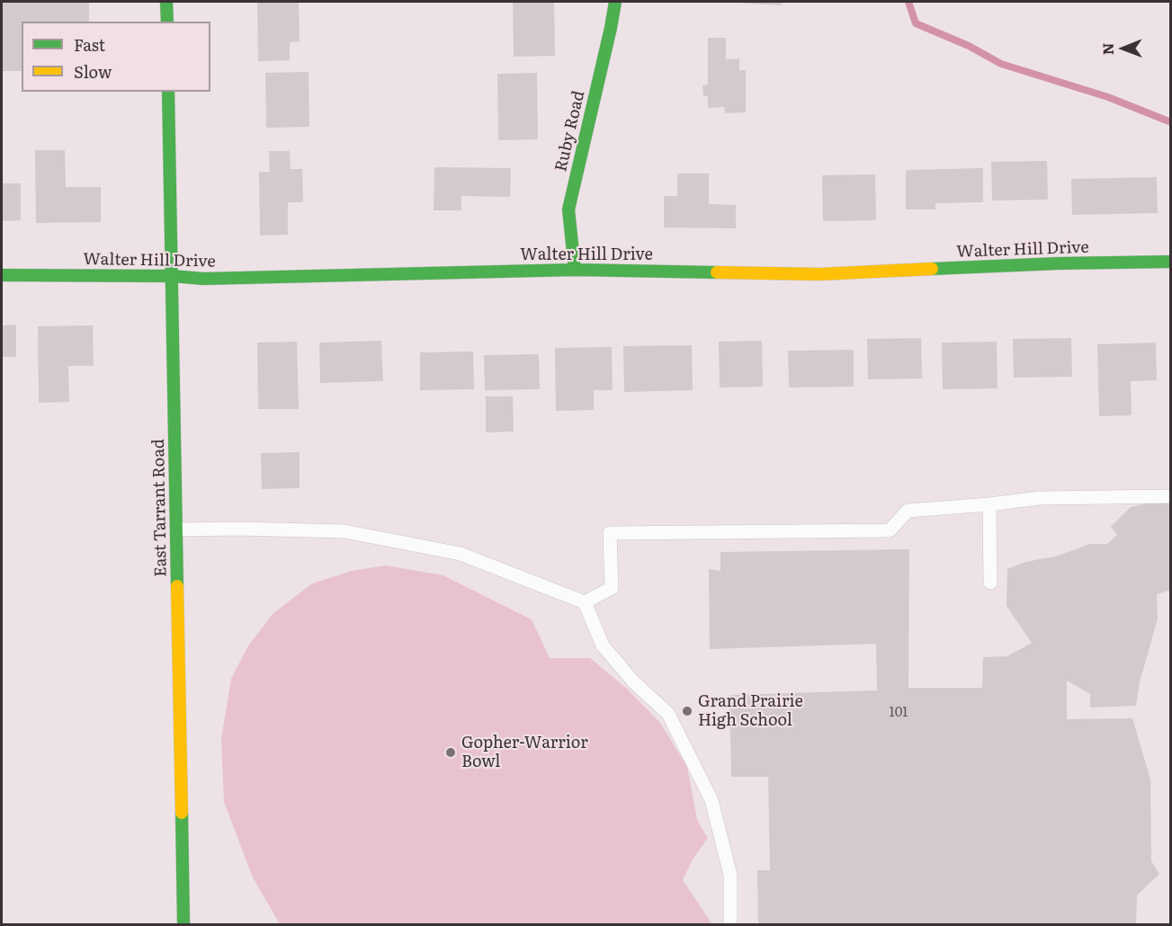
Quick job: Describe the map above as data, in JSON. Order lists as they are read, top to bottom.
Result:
{
  "streets": {
    "street": ["Ruby Road", "Walter Hill Drive", "East Tarrant Road"]
  },
  "crossings": [
    ["Ruby Road", "Walter Hill Drive"],
    ["Walter Hill Drive", "East Tarrant Road"]
  ],
  "places": ["Grand Prairie High School", "Gopher-Warrior Bowl"],
  "house_numbers": ["101"],
  "legend": ["Fast", "Slow"],
  "north": "left"
}
